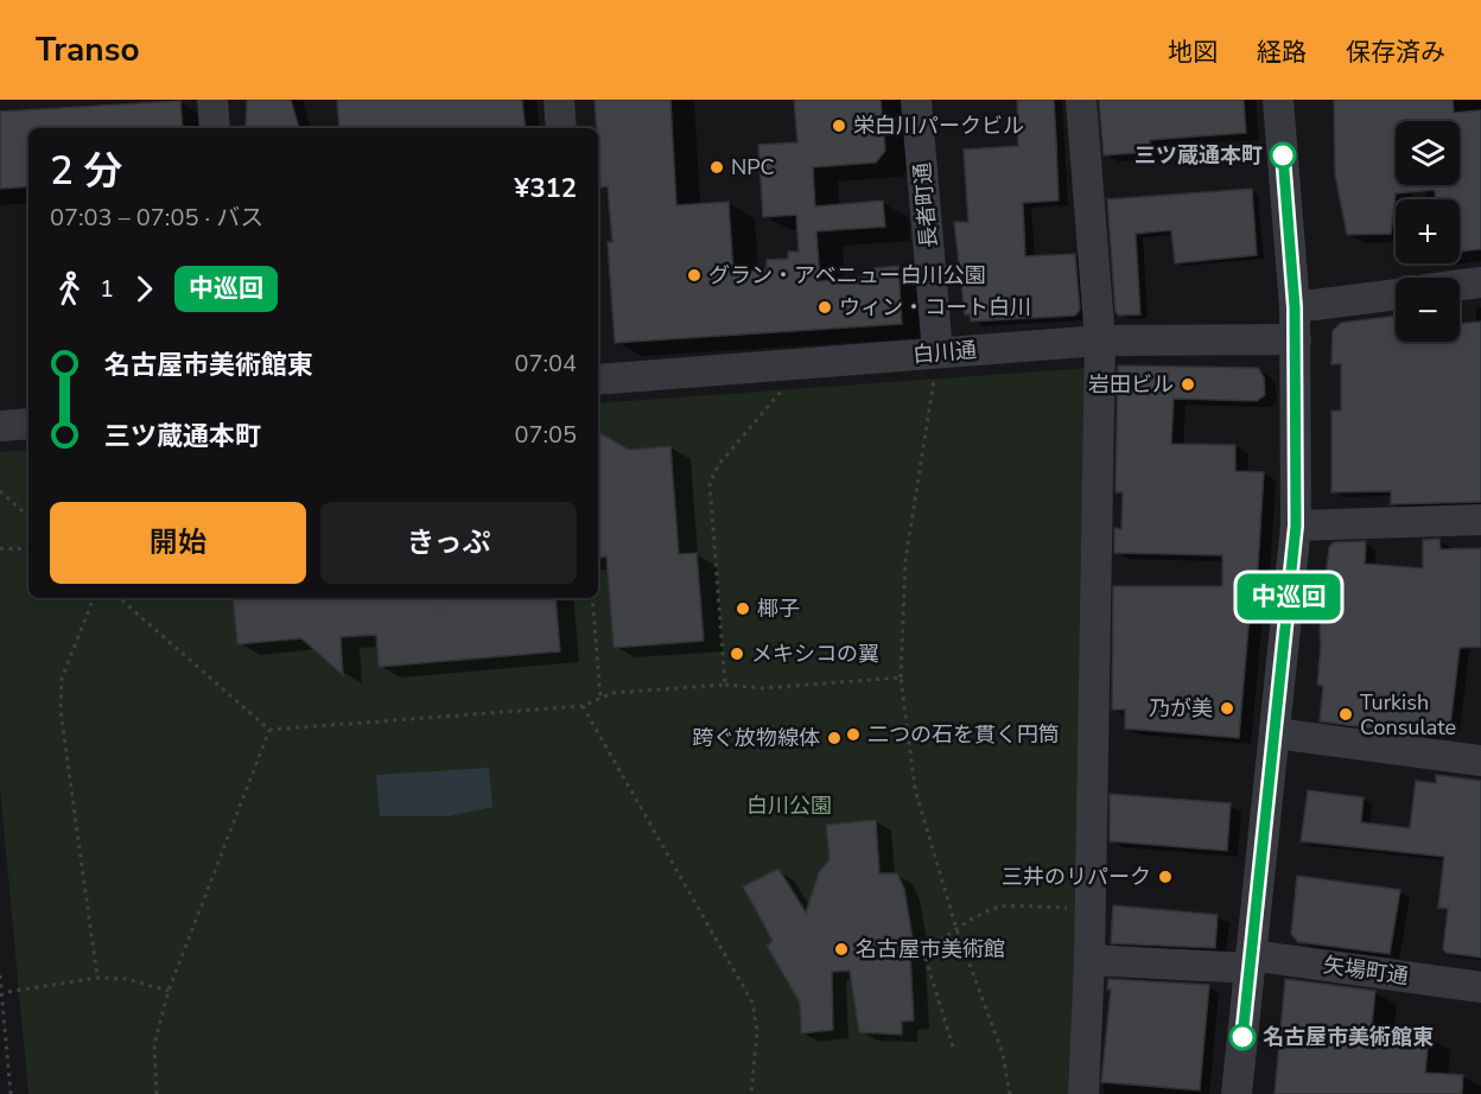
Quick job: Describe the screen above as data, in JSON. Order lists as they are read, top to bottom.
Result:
{
  "streets": {
    "street": ["長者町通", "白川通", "矢場町通"]
  },
  "crossings": [
    ["長者町通", "白川通"]
  ],
  "parks": ["白川公園"],
  "places": [
    "栄白川パークビル",
    "三ツ蔵通本町",
    "NPC",
    "グラン・アベニュー白川公園",
    "ウィン・コート白川",
    "岩田ビル",
    "椰子",
    "メキシコの翼",
    "乃が美",
    "Turkish Consulate",
    "二つの石を貫く円筒",
    "跨ぐ放物線体",
    "三井のリパーク",
    "名古屋市美術館",
    "名古屋市美術館東"
  ],
  "lines": ["bus line 中巡回"],
  "page": {
    "header": "Transo",
    "nav": ["地図", "経路", "保存済み"],
    "on_map": "中巡回",
    "map_buttons": ["+", "−"],
    "heading": ["2 分", "07:03 – 07:05 · バス", "¥312"],
    "legs": ["1", "中巡回"],
    "list": [
      {
        "name": "名古屋市美術館東",
        "value": "07:04"
      },
      {
        "name": "三ツ蔵通本町",
        "value": "07:05"
      }
    ],
    "buttons": ["開始", "きっぷ"]
  }
}
